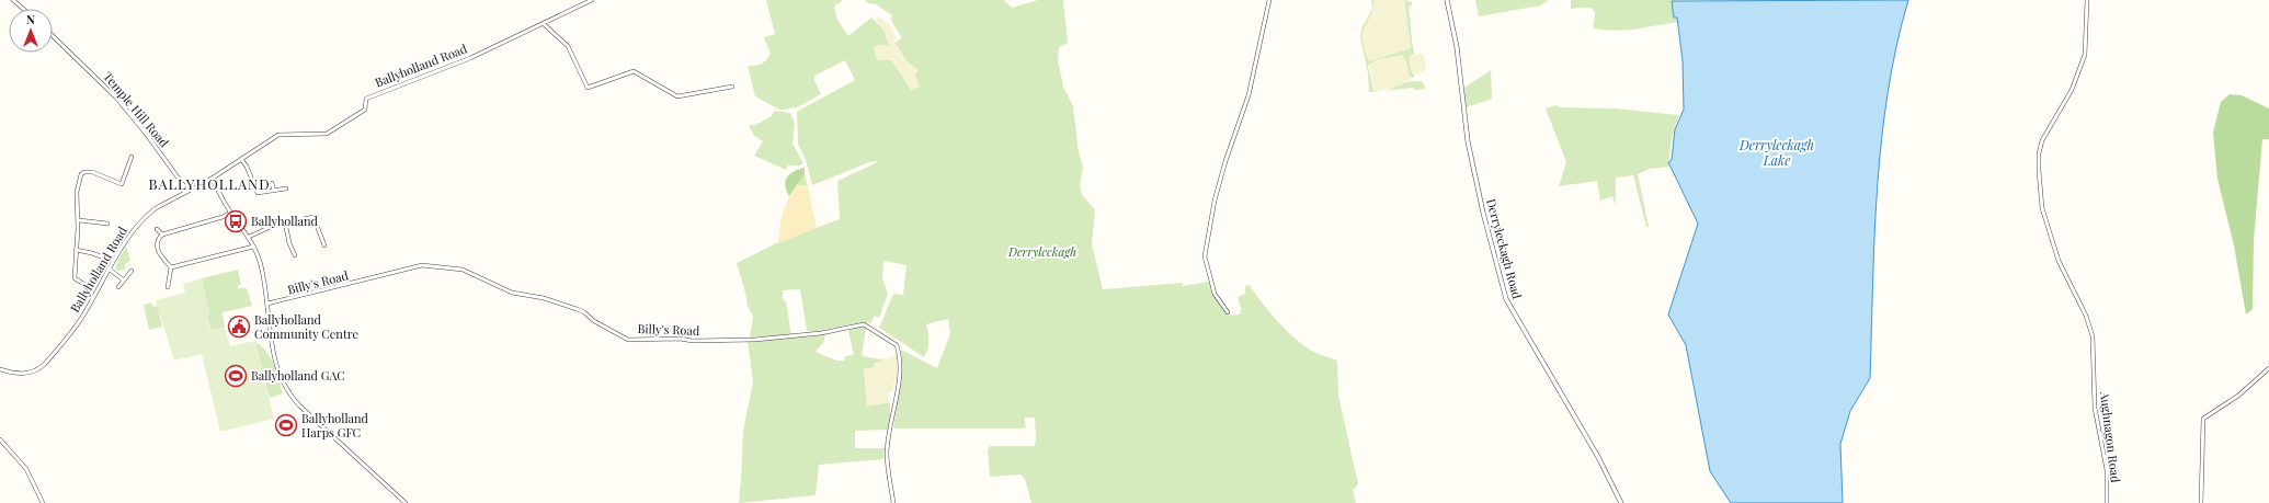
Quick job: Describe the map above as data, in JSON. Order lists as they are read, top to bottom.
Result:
{
  "streets": {
    "street": [
      "Ballyholland Road",
      "Temple Hill Road",
      "Derryleckagh Road",
      "Billy's Road",
      "Aughnagon Road"
    ]
  },
  "crossings": [
    ["Ballyholland Road", "Temple Hill Road"]
  ],
  "districts": ["BALLYHOLLAND"],
  "water": ["Derryleckagh Lake"],
  "parks": ["Derryleckagh"],
  "places": {
    "bus stop": ["Ballyholland"],
    "public building": ["Ballyholland Community Centre"],
    "sports": ["Ballyholland GAC", "Ballyholland Harps GFC"]
  },
  "north": "top"
}
